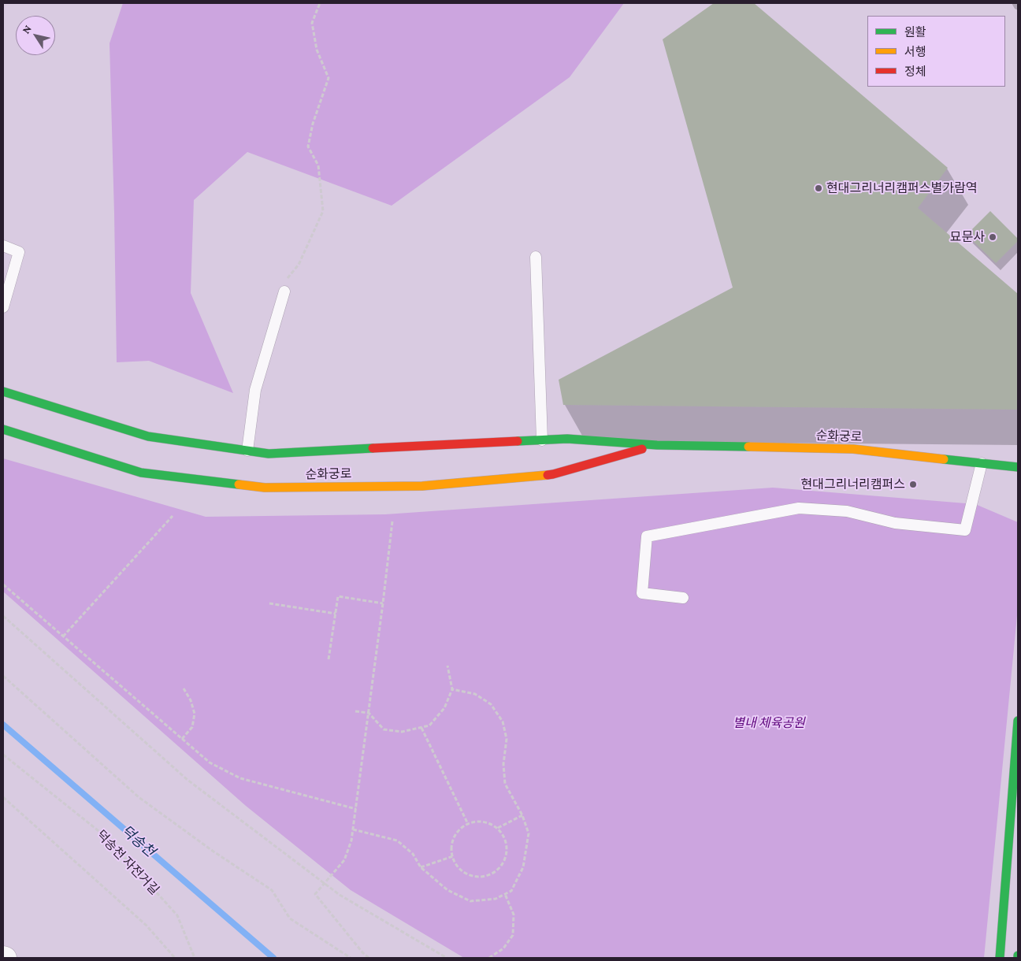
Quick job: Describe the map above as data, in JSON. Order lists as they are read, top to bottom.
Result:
{
  "streets": {
    "street": ["순화궁로"],
    "path": ["덕송천 자전거길"]
  },
  "water": ["덕송천"],
  "parks": ["별내 체육공원"],
  "places": ["현대그리너리캠퍼스별가람역", "묘문사", "현대그리너리캠퍼스"],
  "legend": ["원활", "서행", "정체"],
  "north": "top left"
}
